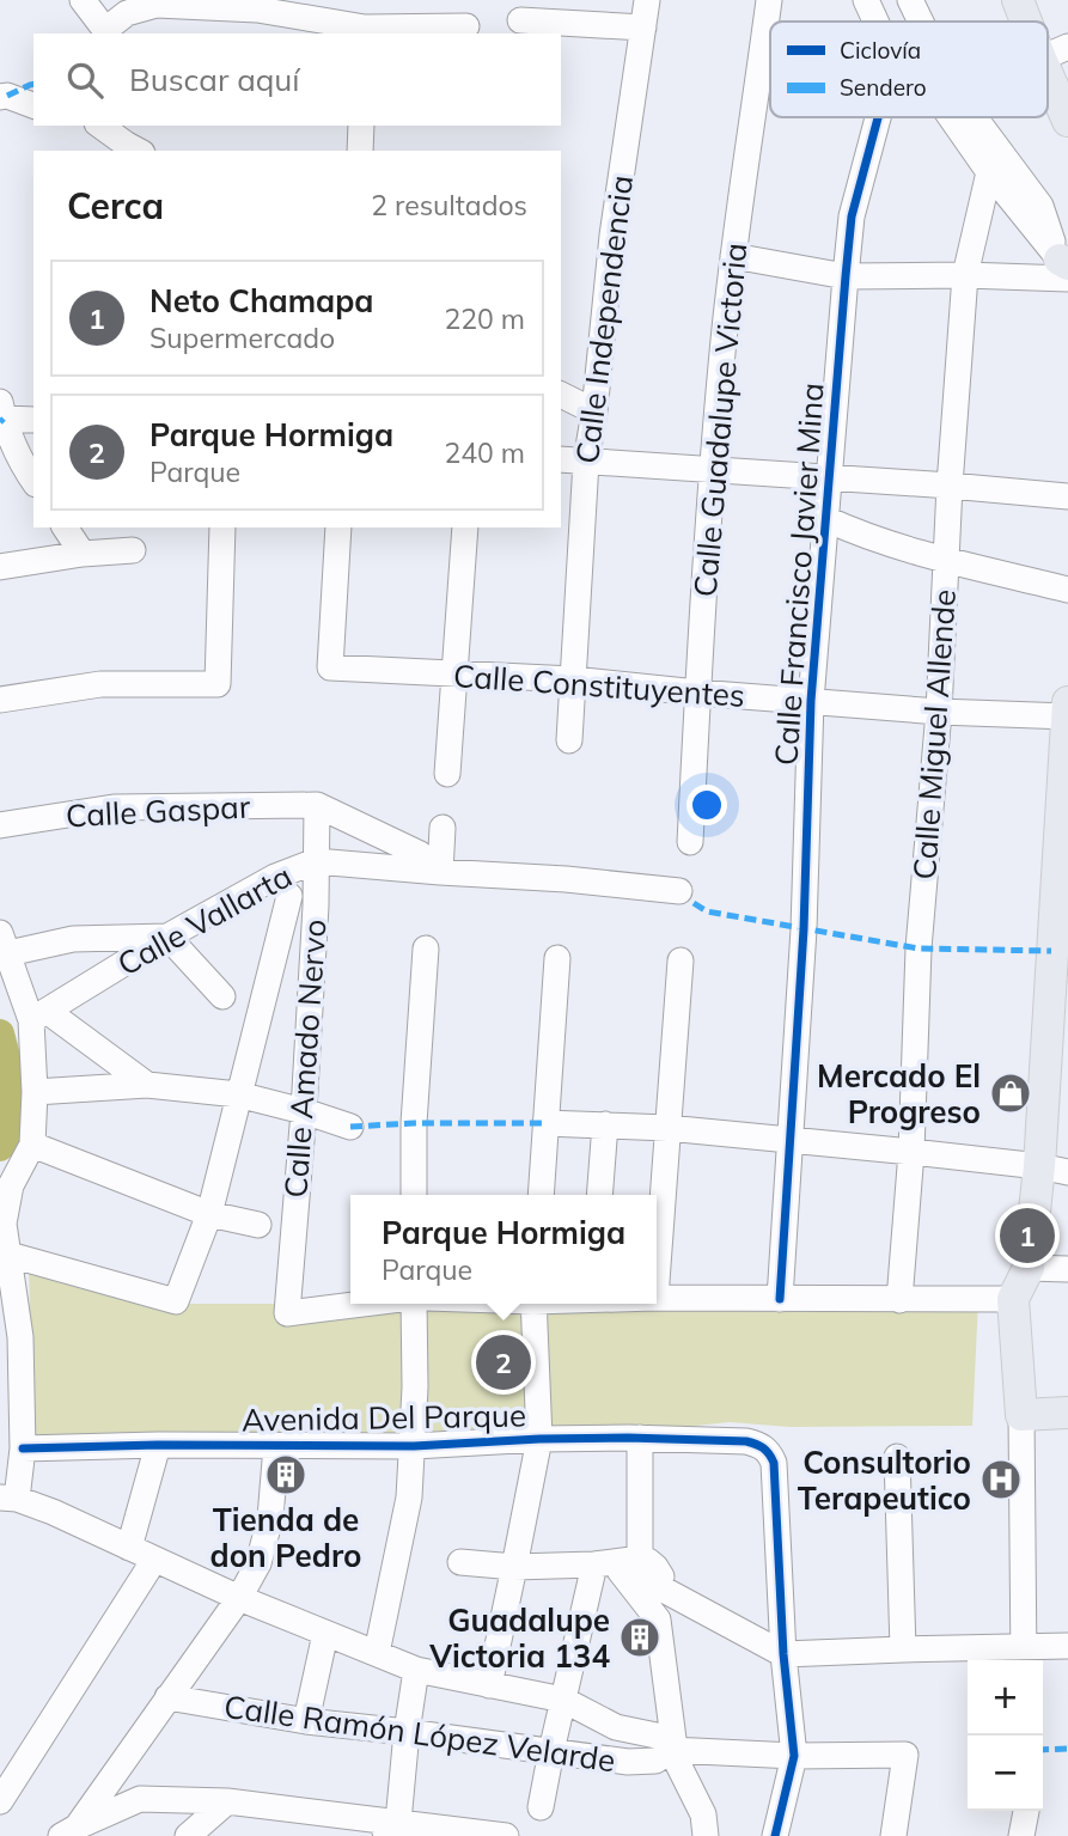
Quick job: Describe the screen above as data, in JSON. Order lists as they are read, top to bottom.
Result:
{
  "streets": {
    "street": [
      "Calle Independencia",
      "Calle Guadalupe Victoria",
      "Calle Francisco Javier Mina",
      "Calle Constituyentes",
      "Calle Miguel Allende",
      "Calle Gaspar",
      "Calle Vallarta",
      "Calle Amado Nervo",
      "Avenida Del Parque",
      "Calle Ramón López Velarde"
    ]
  },
  "crossings": [
    ["Calle Independencia", "Calle Constituyentes"],
    ["Calle Guadalupe Victoria", "Calle Constituyentes"],
    ["Calle Francisco Javier Mina", "Calle Constituyentes"],
    ["Calle Constituyentes", "Calle Miguel Allende"],
    ["Calle Gaspar", "Calle Amado Nervo"],
    ["Calle Vallarta", "Calle Amado Nervo"]
  ],
  "places": {
    "shop": ["Mercado El Progreso"],
    "building": ["Tienda de don Pedro", "Guadalupe Victoria 134"],
    "hospital": ["Consultorio Terapeutico"]
  },
  "legend": ["Ciclovía", "Sendero"],
  "page": {
    "search": "Buscar aquí",
    "heading": ["Cerca", "2 resultados"],
    "list": [
      {
        "mark": "1",
        "name": "Neto Chamapa",
        "note": "Supermercado",
        "value": "220 m"
      },
      {
        "mark": "2",
        "name": "Parque Hormiga",
        "note": "Parque",
        "value": "240 m"
      }
    ],
    "popup": ["Parque Hormiga", "Parque"],
    "pins": ["1", "2"],
    "map_buttons": ["+", "−"]
  }
}
